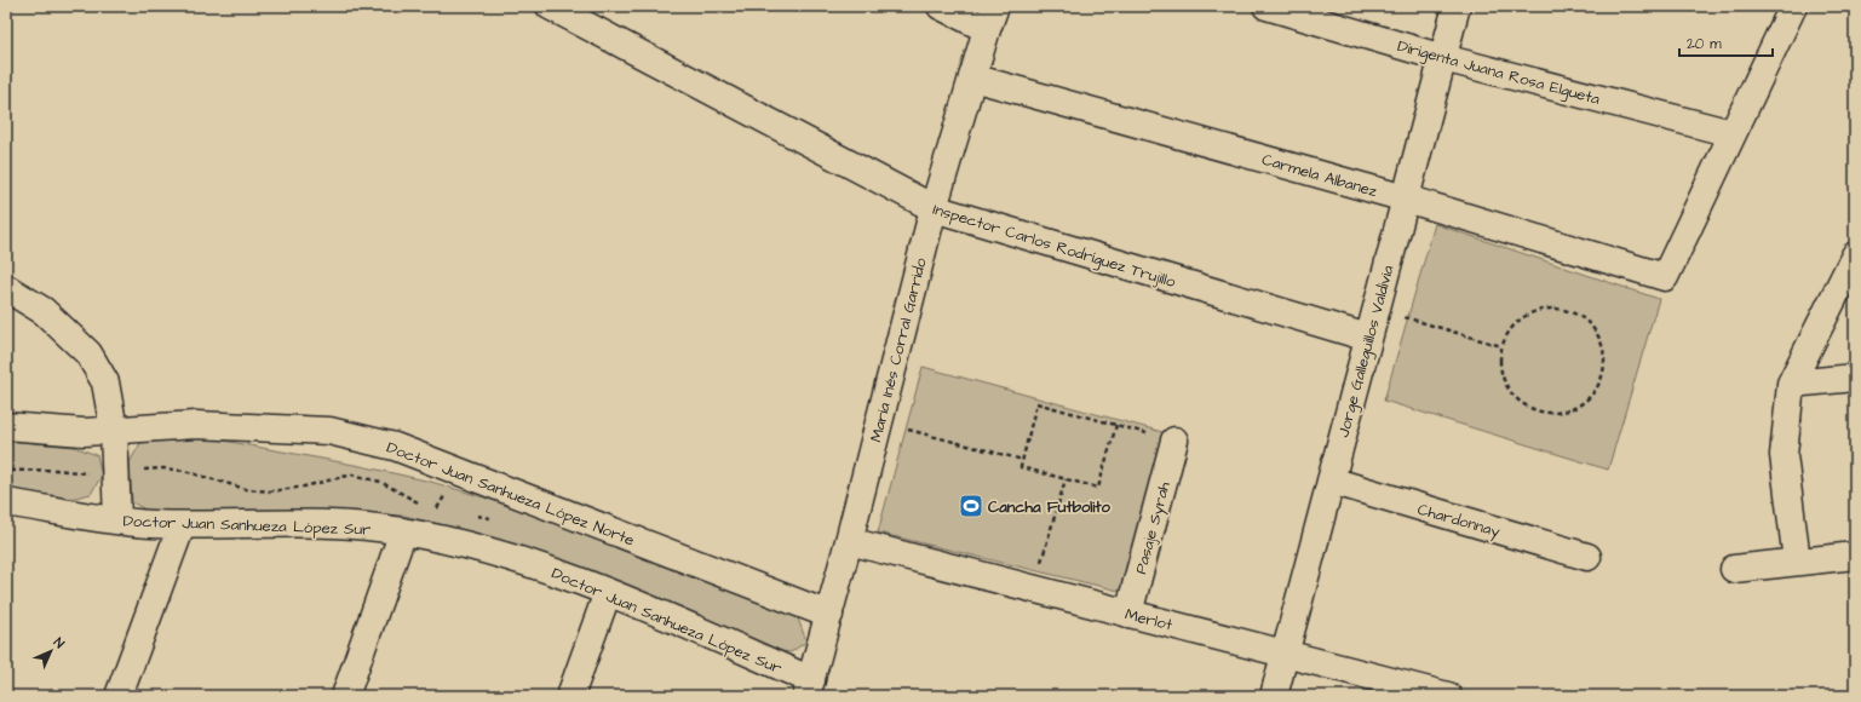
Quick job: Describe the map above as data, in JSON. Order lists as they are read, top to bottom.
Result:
{
  "streets": {
    "street": [
      "Dirigenta Juana Rosa Elgueta",
      "Carmela Albanez",
      "Inspector Carlos Rodríguez Trujillo",
      "María Inés Corral Garrido",
      "Jorge Galleguillos Valdivia",
      "Doctor Juan Sanhueza López Norte",
      "Chardonnay",
      "Doctor Juan Sanhueza López Sur",
      "Pasaje Syrah",
      "Merlot"
    ]
  },
  "crossings": [
    ["Dirigenta Juana Rosa Elgueta", "Carmela Albanez"],
    ["Dirigenta Juana Rosa Elgueta", "Jorge Galleguillos Valdivia"],
    ["Carmela Albanez", "María Inés Corral Garrido"],
    ["Carmela Albanez", "Jorge Galleguillos Valdivia"],
    ["Inspector Carlos Rodríguez Trujillo", "María Inés Corral Garrido"],
    ["Inspector Carlos Rodríguez Trujillo", "Jorge Galleguillos Valdivia"],
    ["María Inés Corral Garrido", "Doctor Juan Sanhueza López Norte"],
    ["María Inés Corral Garrido", "Doctor Juan Sanhueza López Sur"],
    ["María Inés Corral Garrido", "Merlot"],
    ["Jorge Galleguillos Valdivia", "Chardonnay"],
    ["Jorge Galleguillos Valdivia", "Merlot"],
    ["Pasaje Syrah", "Merlot"]
  ],
  "places": {
    "sports": ["Cancha Futbolito"]
  },
  "scale_bar": "20 m",
  "north": "top right"
}
